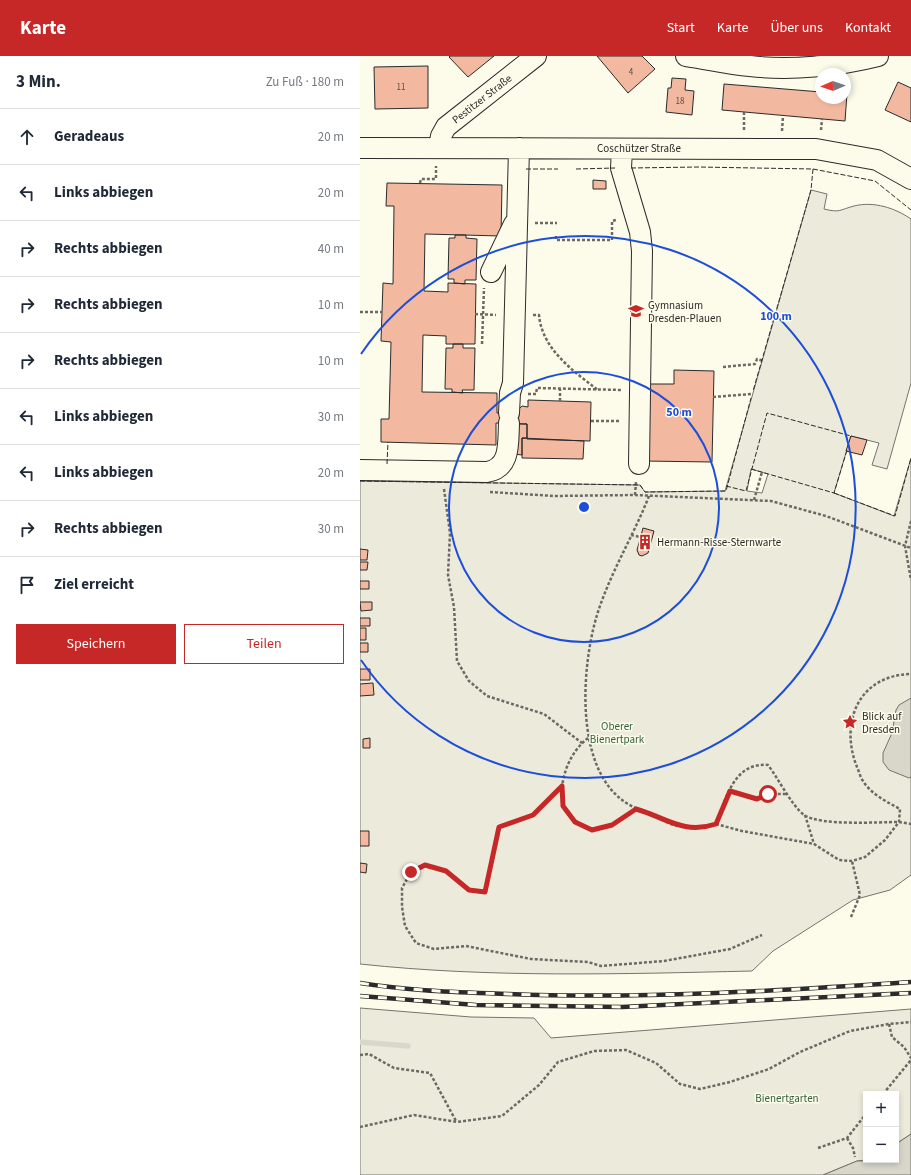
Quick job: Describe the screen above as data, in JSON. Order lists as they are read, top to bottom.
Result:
{
  "streets": {
    "street": ["Pestitzer Straße", "Coschützer Straße"]
  },
  "crossings": [
    ["Pestitzer Straße", "Coschützer Straße"]
  ],
  "parks": ["Oberer Bienertpark", "Bienertgarten"],
  "places": {
    "school or university": ["Gymnasium Dresden-Plauen"],
    "building": ["Hermann-Risse-Sternwarte"],
    "place": ["Blick auf Dresden"]
  },
  "house_numbers": ["4", "11", "18"],
  "north": "left",
  "page": {
    "header": "Karte",
    "nav": [
      "Start",
      "Karte",
      "Über uns",
      "Kontakt"
    ],
    "heading": ["3 Min.", "Zu Fuß · 180 m"],
    "list": [
      ["Geradeaus", "20 m"],
      ["Links abbiegen", "20 m"],
      ["Rechts abbiegen", "40 m"],
      ["Rechts abbiegen", "10 m"],
      ["Rechts abbiegen", "10 m"],
      ["Links abbiegen", "30 m"],
      ["Links abbiegen", "20 m"],
      ["Rechts abbiegen", "30 m"],
      "Ziel erreicht"
    ],
    "buttons": ["Speichern", "Teilen"],
    "map_buttons": ["+", "−"]
  },
  "rings": ["100 m", "50 m"]
}
